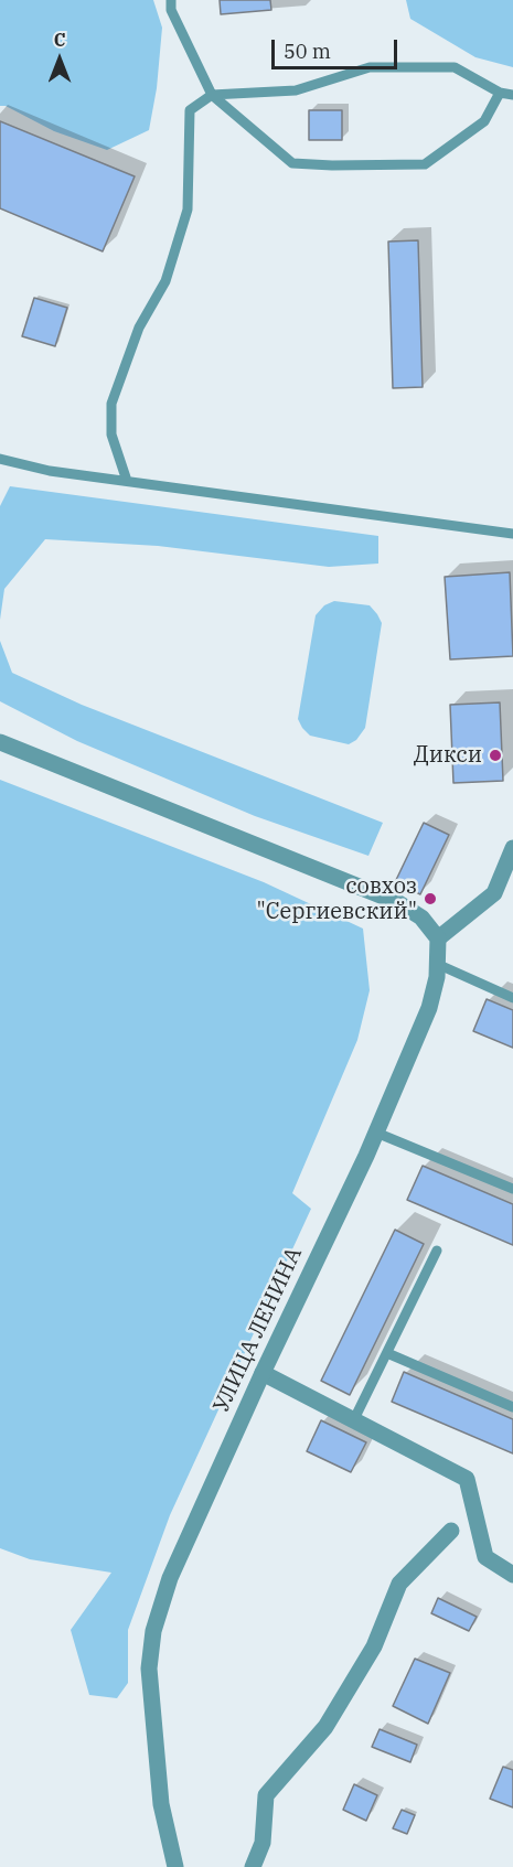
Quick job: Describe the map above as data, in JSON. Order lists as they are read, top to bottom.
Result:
{
  "streets": {
    "street": ["УЛИЦА ЛЕНИНА"]
  },
  "places": ["Дикси", "совхоз \"Сергиевский\""],
  "scale_bar": "50 m",
  "north": "top"
}
